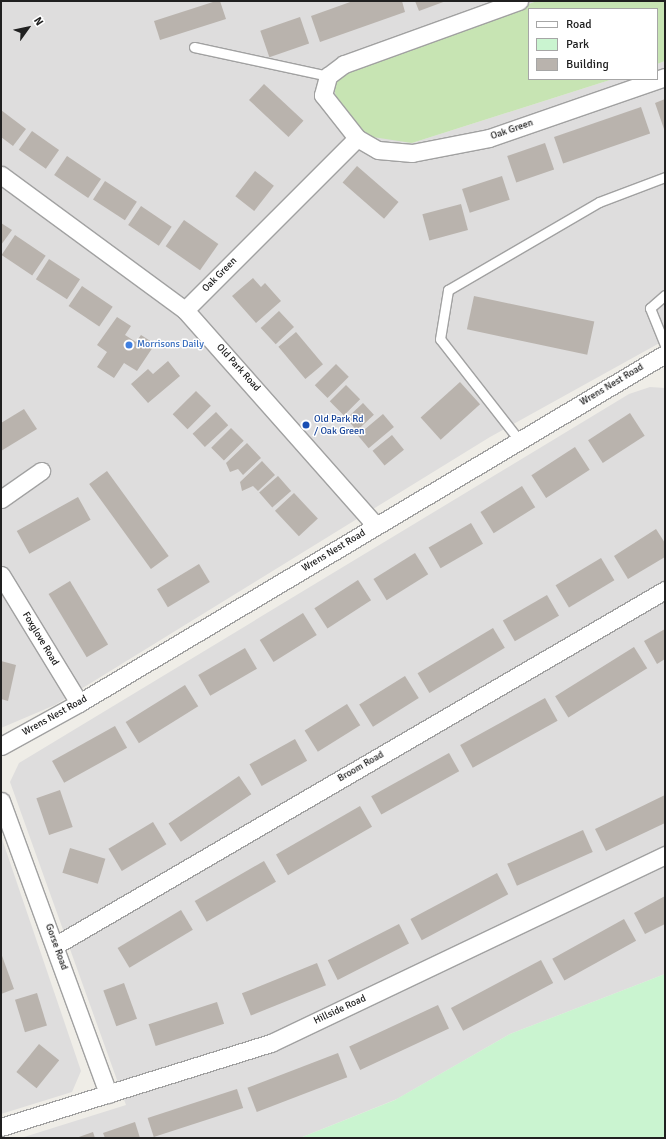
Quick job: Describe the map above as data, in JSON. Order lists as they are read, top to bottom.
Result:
{
  "streets": {
    "street": [
      "Oak Green",
      "Old Park Road",
      "Wrens Nest Road",
      "Foxglove Road",
      "Broom Road",
      "Gorse Road",
      "Hillside Road"
    ]
  },
  "crossings": [
    ["Oak Green", "Old Park Road"],
    ["Old Park Road", "Wrens Nest Road"],
    ["Wrens Nest Road", "Foxglove Road"],
    ["Broom Road", "Gorse Road"],
    ["Gorse Road", "Hillside Road"]
  ],
  "places": ["Morrisons Daily", "Old Park Rd / Oak Green"],
  "legend": ["Road", "Park", "Building"],
  "north": "top right"
}
